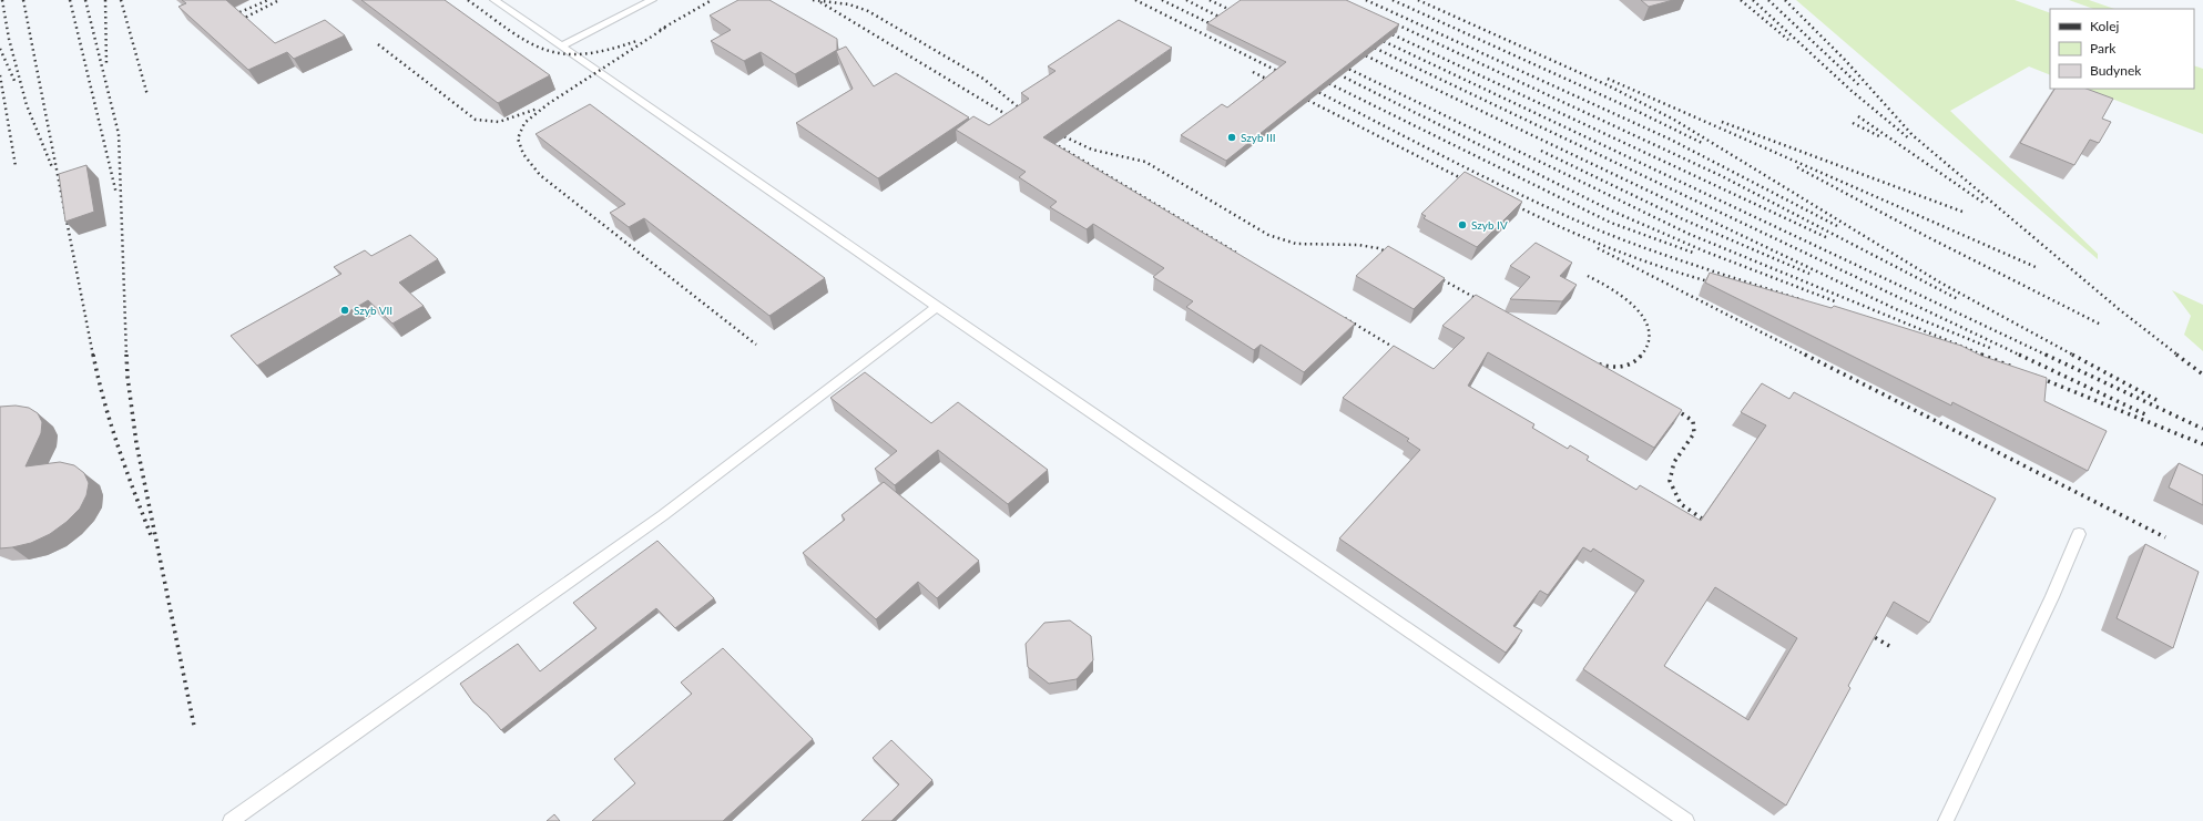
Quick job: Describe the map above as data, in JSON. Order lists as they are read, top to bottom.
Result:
{
  "places": ["Szyb III", "Szyb IV", "Szyb VII"],
  "legend": ["Kolej", "Park", "Budynek"]
}
